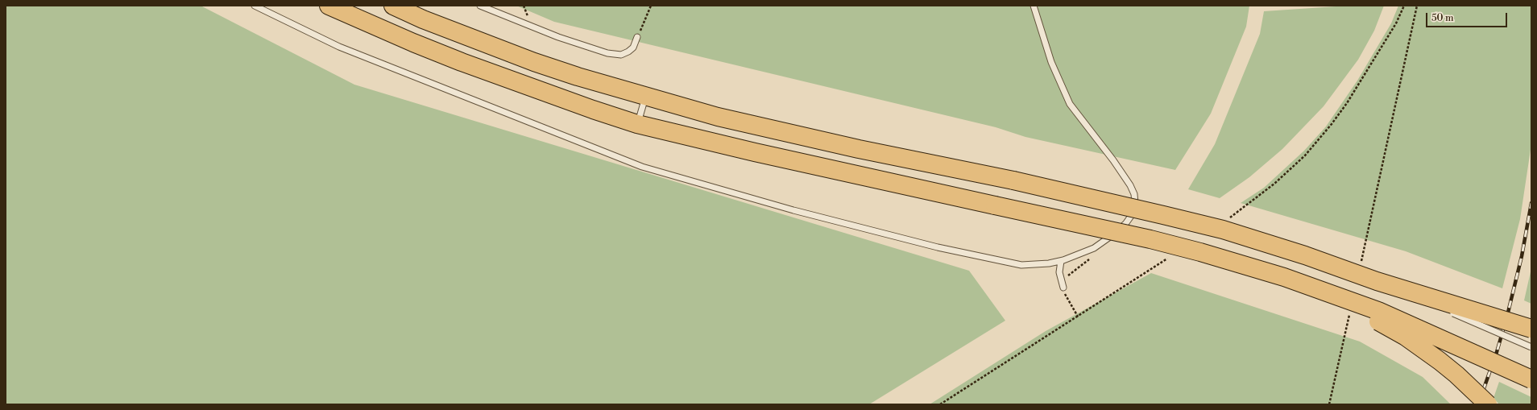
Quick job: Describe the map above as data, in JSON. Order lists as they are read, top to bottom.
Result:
{
  "scale_bar": "50 m"
}
